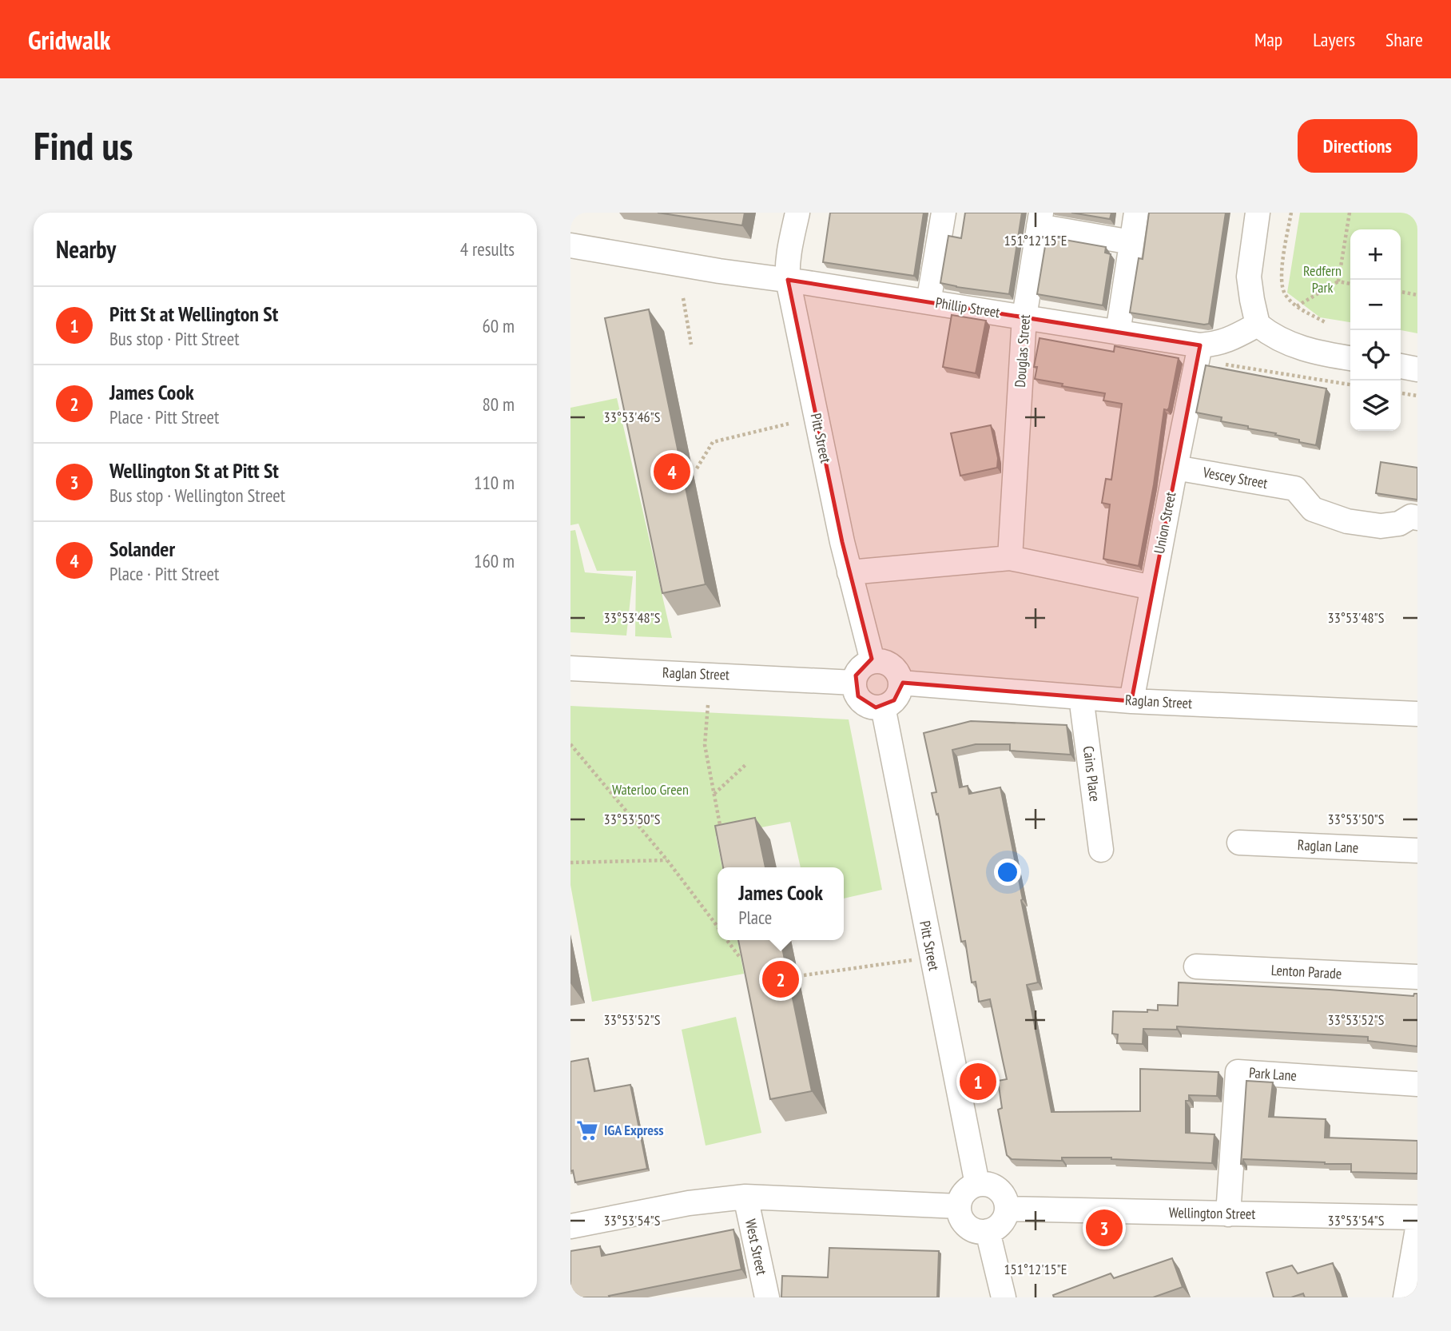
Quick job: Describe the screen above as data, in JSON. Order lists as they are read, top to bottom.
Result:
{
  "streets": {
    "street": [
      "Phillip Street",
      "Douglas Street",
      "Pitt Street",
      "Vescey Street",
      "Union Street",
      "Raglan Street",
      "Cains Place",
      "Raglan Lane",
      "Lenton Parade",
      "Park Lane",
      "Wellington Street",
      "West Street"
    ]
  },
  "crossings": [
    ["Phillip Street", "Douglas Street"],
    ["Phillip Street", "Pitt Street"],
    ["Phillip Street", "Union Street"],
    ["Pitt Street", "Raglan Street"],
    ["Pitt Street", "Wellington Street"],
    ["Vescey Street", "Union Street"],
    ["Union Street", "Raglan Street"],
    ["Raglan Street", "Cains Place"],
    ["Park Lane", "Wellington Street"]
  ],
  "parks": ["Redfern Park", "Waterloo Green"],
  "places": {
    "supermarket": ["IGA Express"]
  },
  "page": {
    "header": "Gridwalk",
    "nav": ["Map", "Layers", "Share"],
    "buttons": "Directions",
    "title": "Find us",
    "heading": ["Nearby", "4 results"],
    "map_buttons": ["+", "−"],
    "list": [
      {
        "mark": "1",
        "name": "Pitt St at Wellington St",
        "note": "Bus stop · Pitt Street",
        "value": "60 m"
      },
      {
        "mark": "2",
        "name": "James Cook",
        "note": "Place · Pitt Street",
        "value": "80 m"
      },
      {
        "mark": "3",
        "name": "Wellington St at Pitt St",
        "note": "Bus stop · Wellington Street",
        "value": "110 m"
      },
      {
        "mark": "4",
        "name": "Solander",
        "note": "Place · Pitt Street",
        "value": "160 m"
      }
    ],
    "pins": [
      "4",
      "2",
      "1",
      "3"
    ],
    "popup": ["James Cook", "Place"]
  },
  "coordinates": [
    "151°12'15\"E",
    "33°53'46\"S",
    "33°53'48\"S",
    "33°53'50\"S",
    "33°53'52\"S",
    "33°53'54\"S"
  ]
}
